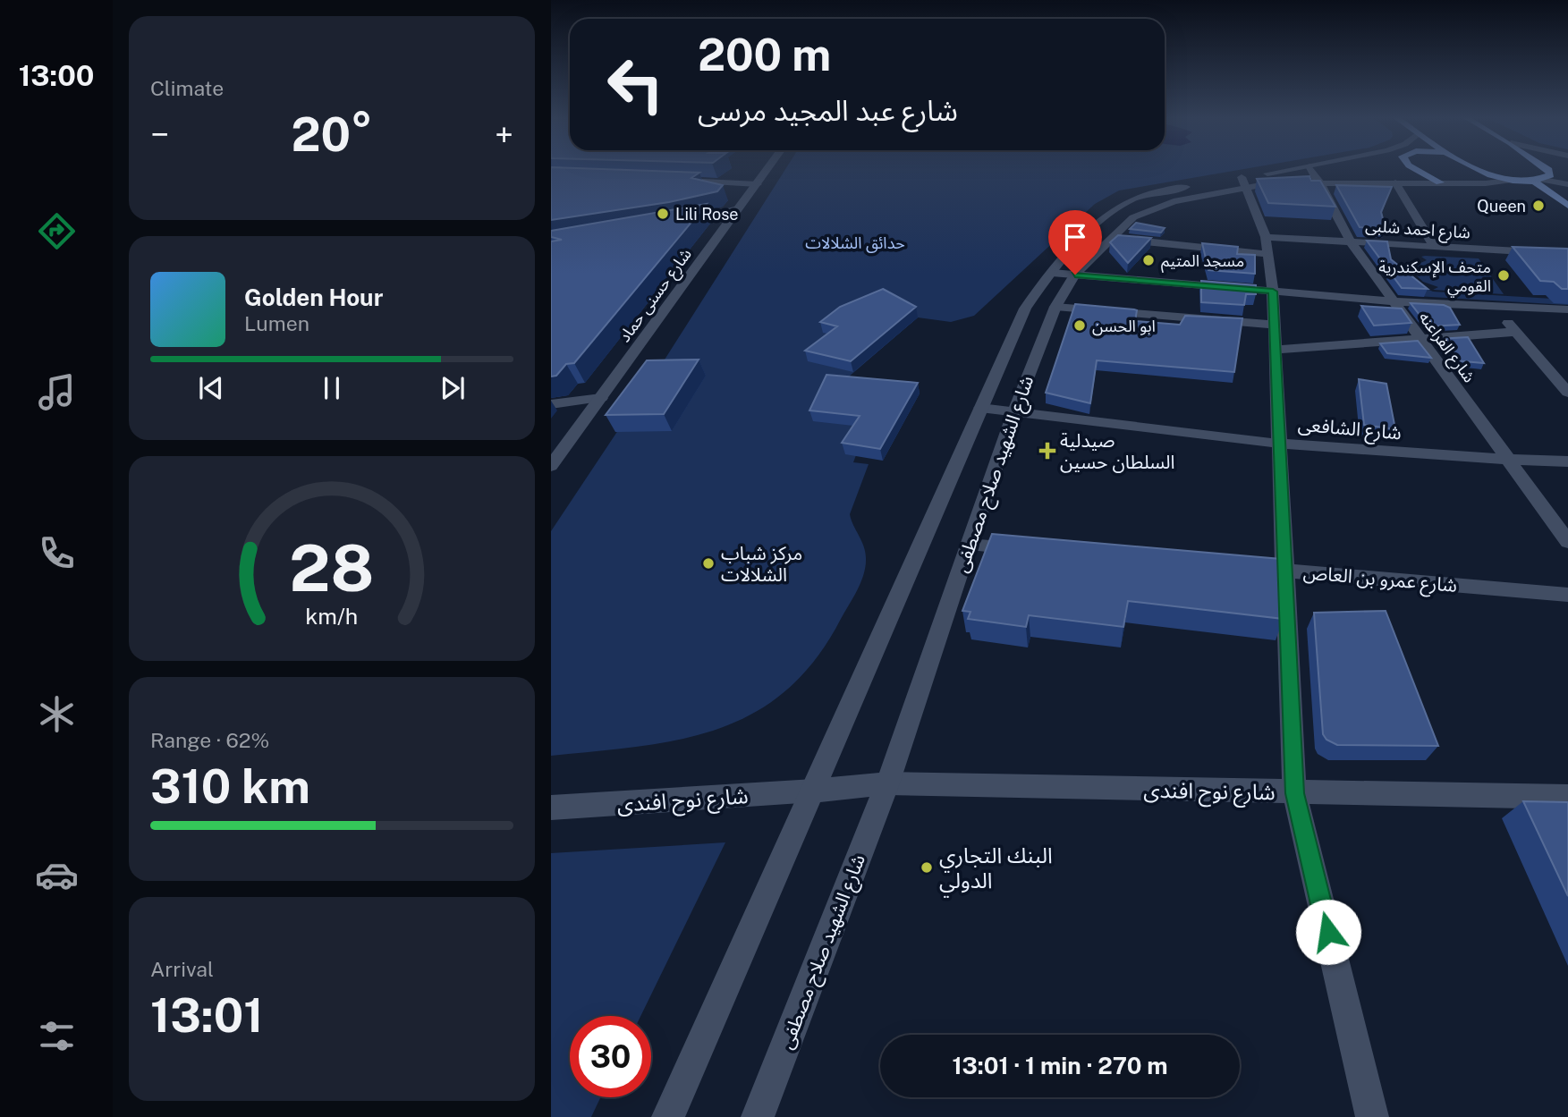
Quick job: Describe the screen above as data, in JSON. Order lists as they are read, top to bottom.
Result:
{
  "streets": {
    "street": [
      "شارع احمد شلبى",
      "شارع حسنى حماد",
      "شارع الفراعنه",
      "شارع الشافعى",
      "شارع الشهيد صلاح مصطفى",
      "شارع عمرو بن العاص",
      "شارع نوح افندى"
    ]
  },
  "crossings": [
    ["شارع احمد شلبى", "شارع الفراعنه"],
    ["شارع احمد شلبى", "شارع الشهيد صلاح مصطفى"],
    ["شارع الفراعنه", "شارع الشافعى"],
    ["شارع الفراعنه", "شارع الشهيد صلاح مصطفى"],
    ["شارع الشافعى", "شارع الشهيد صلاح مصطفى"],
    ["شارع الشهيد صلاح مصطفى", "شارع نوح افندى"]
  ],
  "parks": ["حدائق الشلالات"],
  "places": {
    "other": [
      "Queen",
      "Lili Rose",
      "مسجد المتيم",
      "متحف الإسكندرية القومي",
      "ابو الحسن",
      "مركز شباب الشلالات",
      "البنك التجاري الدولي"
    ],
    "health": ["صيدلية السلطان حسين"]
  },
  "page": {
    "tabs": "13:00",
    "tile": [
      "Climate",
      ["Range · 62%", "310 km"],
      ["Arrival", "13:01"]
    ],
    "turn": ["200 m", "شارع عبد المجيد مرسى"],
    "heat": ["−", "20°", "+"],
    "song": ["Golden Hour", "Lumen"],
    "limit": "30",
    "trip": "13:01 · 1 min · 270 m",
    "gauge": ["28", "km/h"]
  }
}
